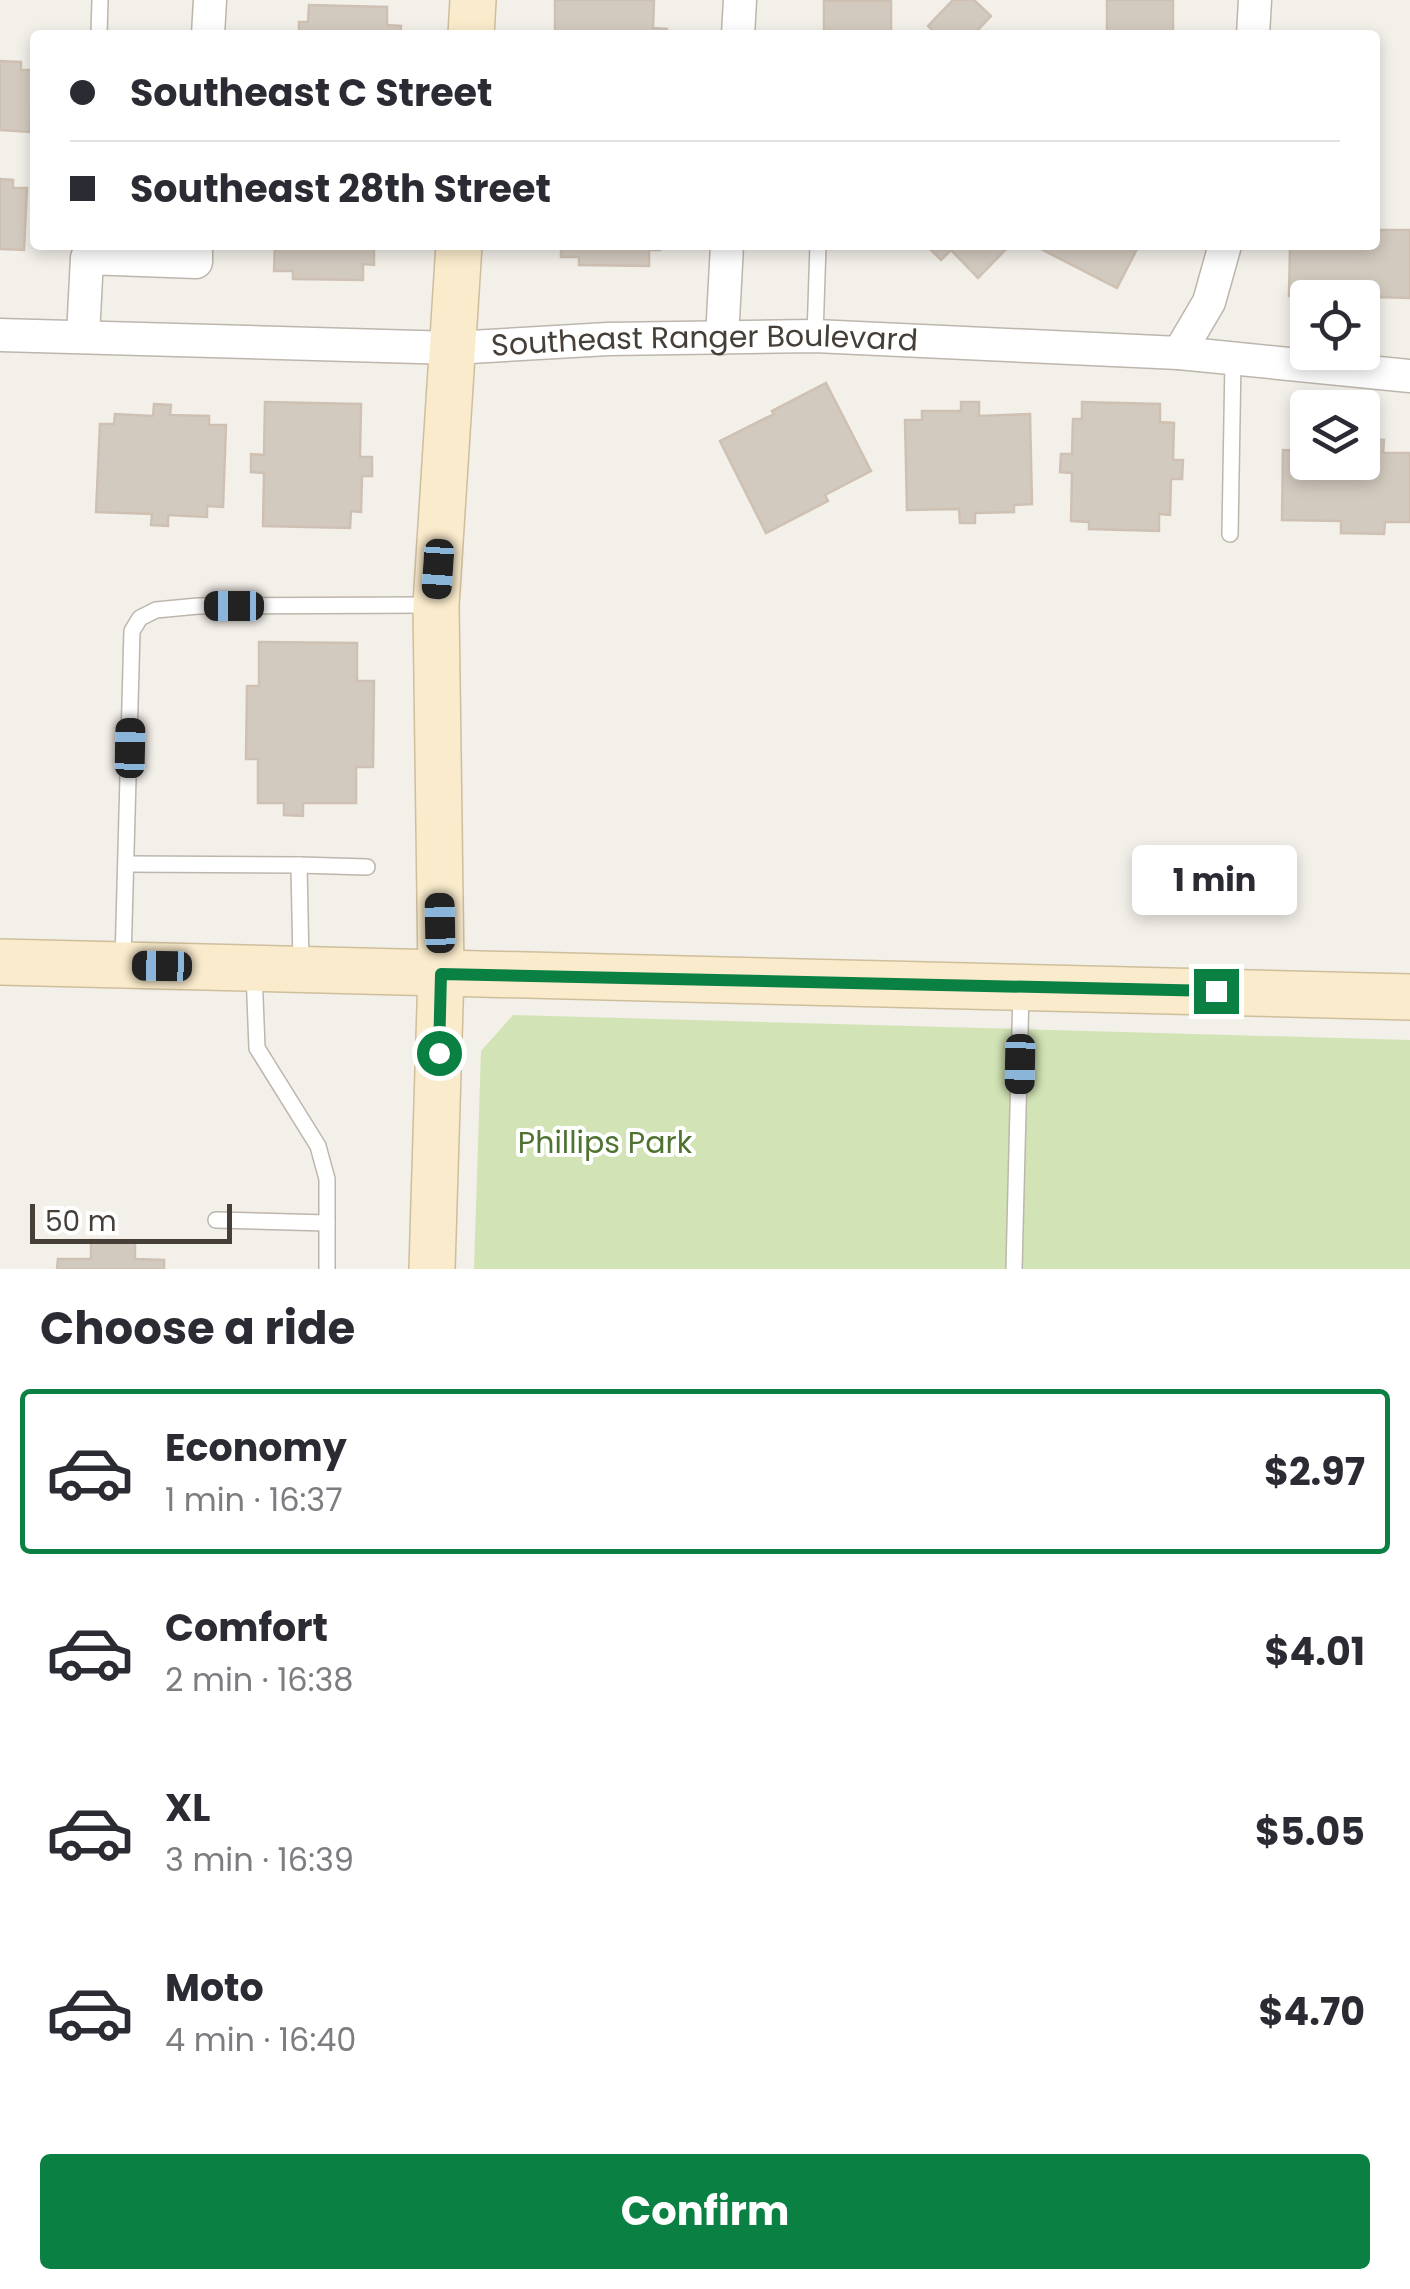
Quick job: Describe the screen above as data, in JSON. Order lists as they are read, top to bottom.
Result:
{
  "streets": {
    "street": ["Southeast Ranger Boulevard"]
  },
  "parks": ["Phillips Park"],
  "scale_bar": "50 m",
  "page": {
    "banner": ["Southeast C Street", "Southeast 28th Street"],
    "bubble": "1 min",
    "scale": "50 m",
    "heading": "Choose a ride",
    "list": [
      {
        "name": "Economy",
        "note": "1 min · 16:37",
        "value": "$2.97"
      },
      {
        "name": "Comfort",
        "note": "2 min · 16:38",
        "value": "$4.01"
      },
      {
        "name": "XL",
        "note": "3 min · 16:39",
        "value": "$5.05"
      },
      {
        "name": "Moto",
        "note": "4 min · 16:40",
        "value": "$4.70"
      }
    ],
    "buttons": "Confirm"
  }
}
